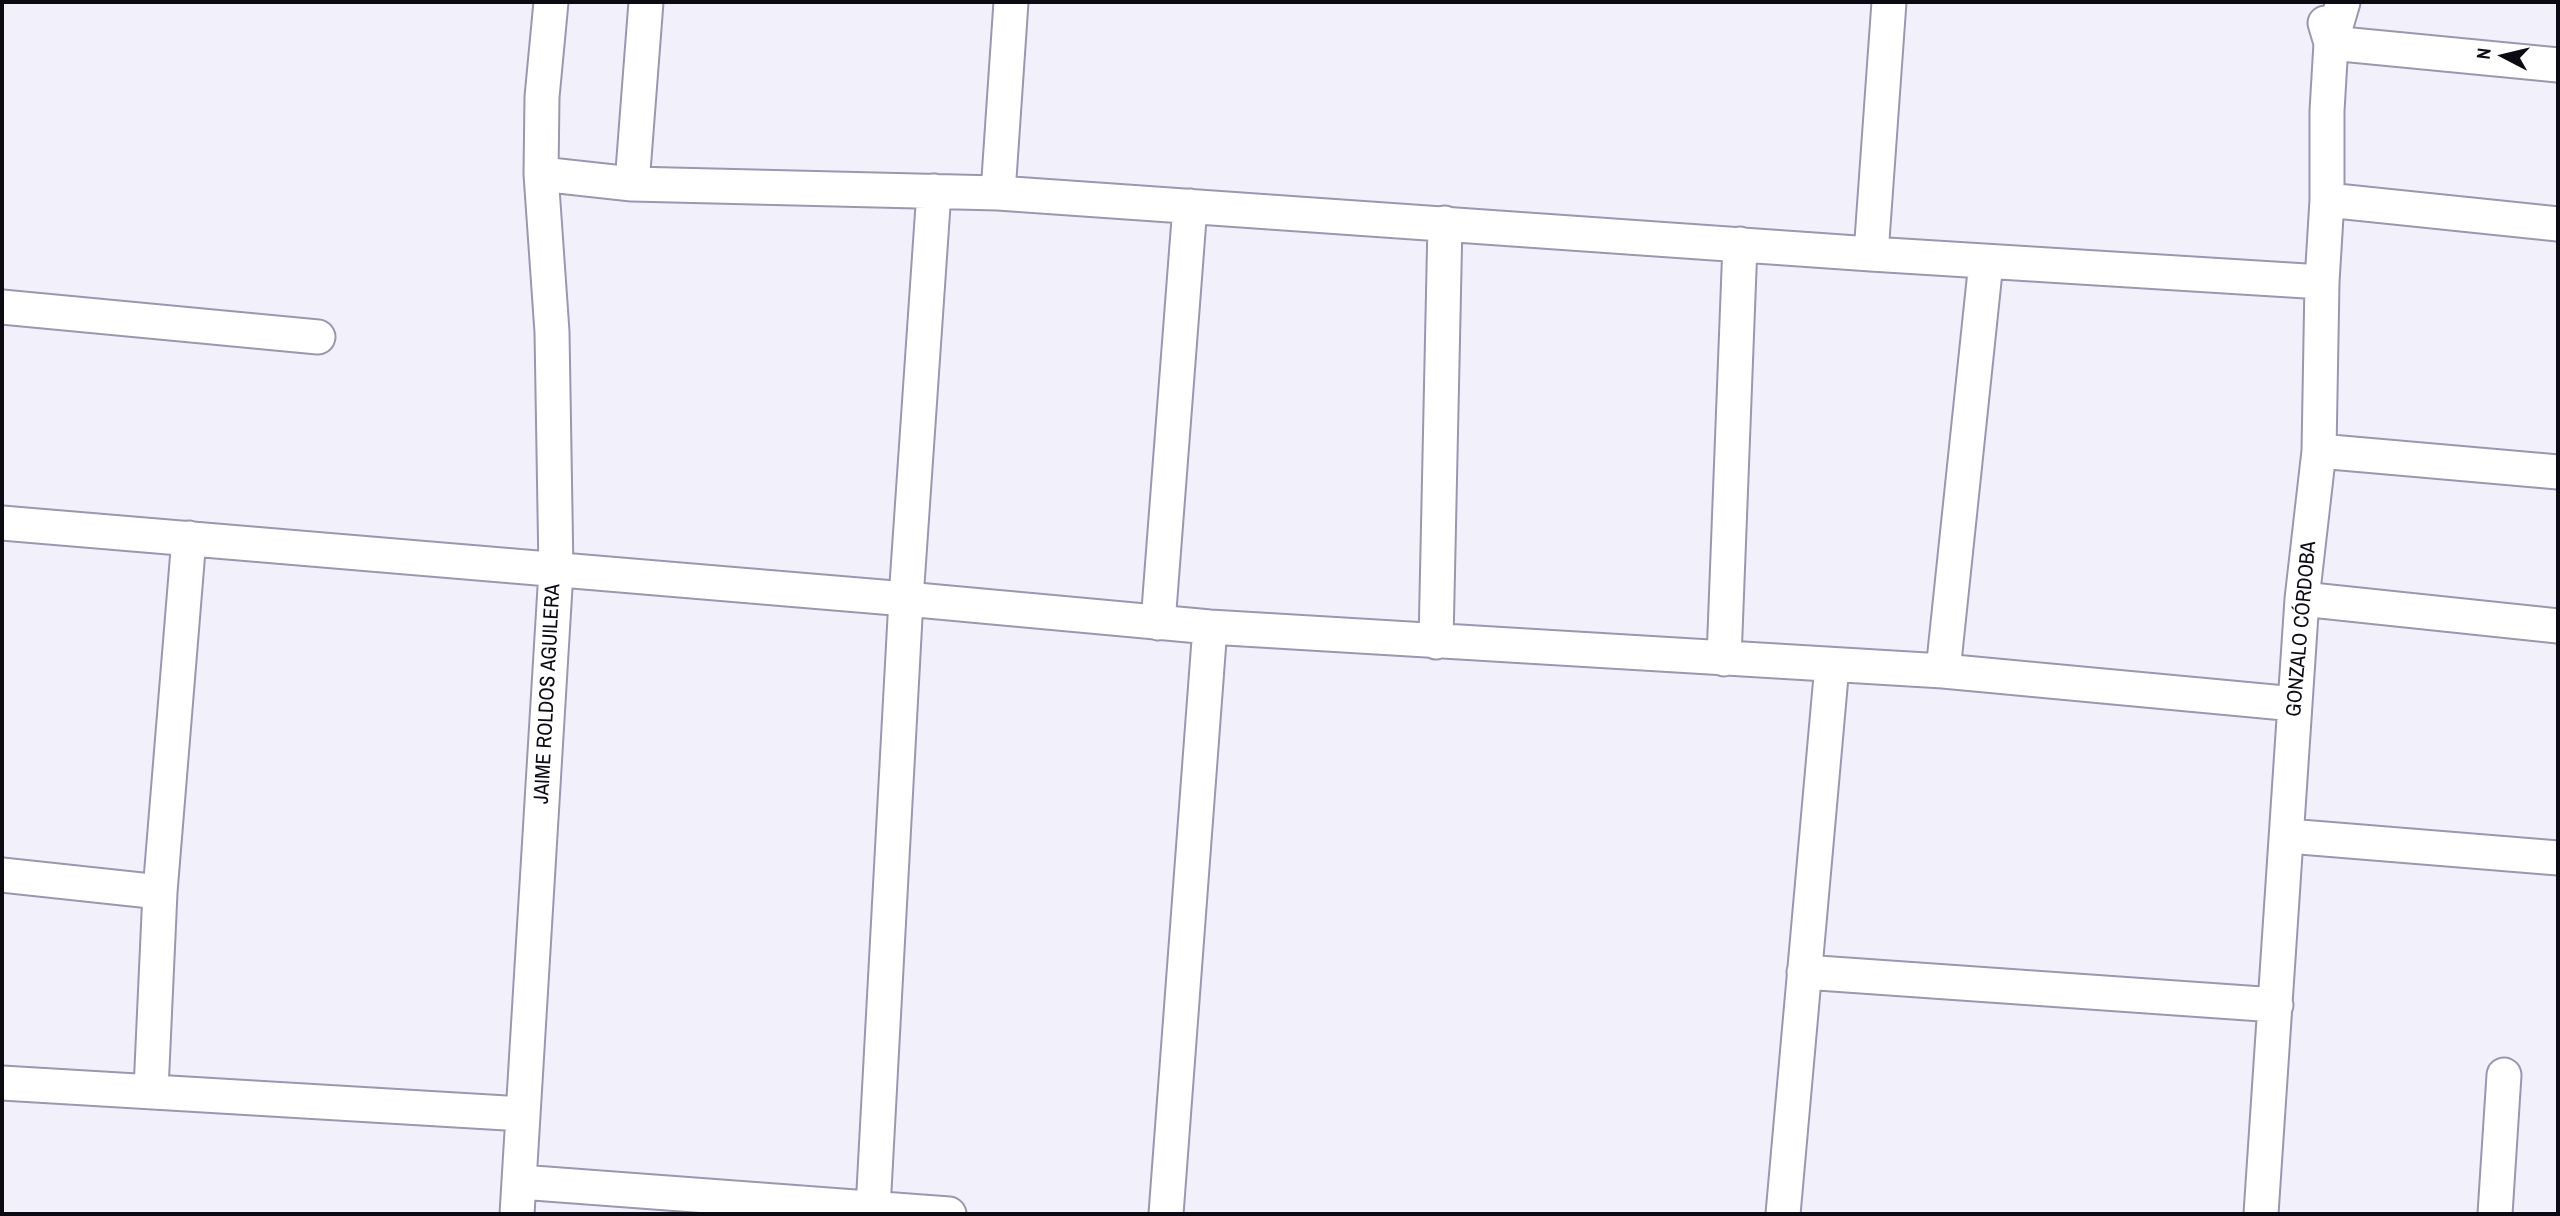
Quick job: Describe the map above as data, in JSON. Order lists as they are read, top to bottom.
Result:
{
  "streets": {
    "street": ["GONZALO CÓRDOBA", "JAIME ROLDOS AGUILERA"]
  },
  "north": "left"
}
